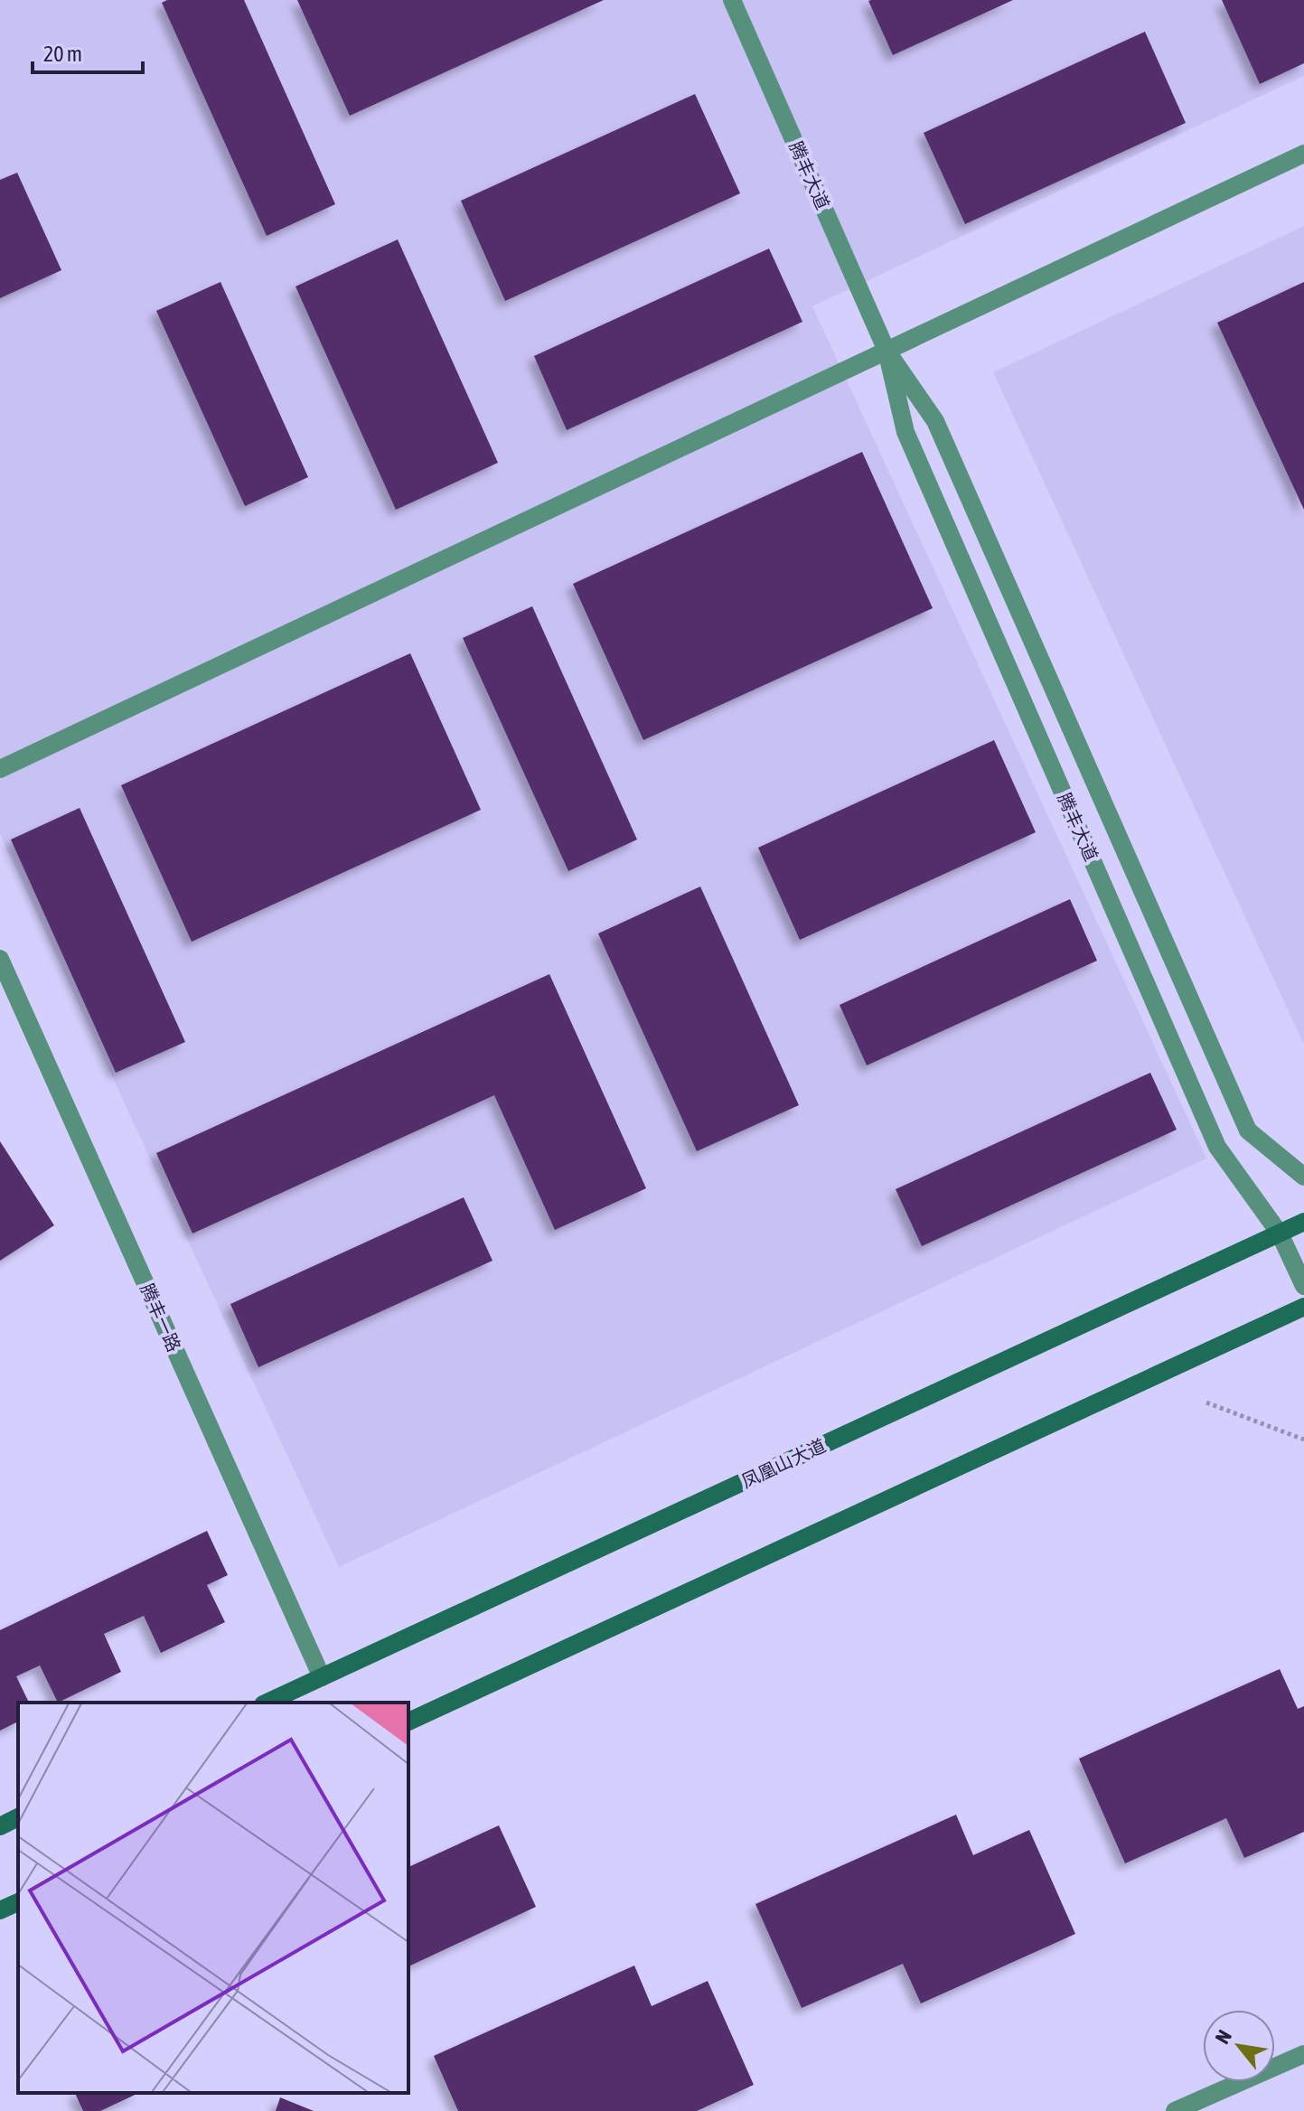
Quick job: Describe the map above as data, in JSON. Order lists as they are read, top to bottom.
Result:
{
  "streets": {
    "main road": ["凤凰山大道"],
    "street": ["腾丰大道", "腾丰一路"]
  },
  "crossings": [
    ["腾丰大道", "凤凰山大道"],
    ["腾丰一路", "凤凰山大道"]
  ],
  "scale_bar": "20 m",
  "north": "top left"
}
